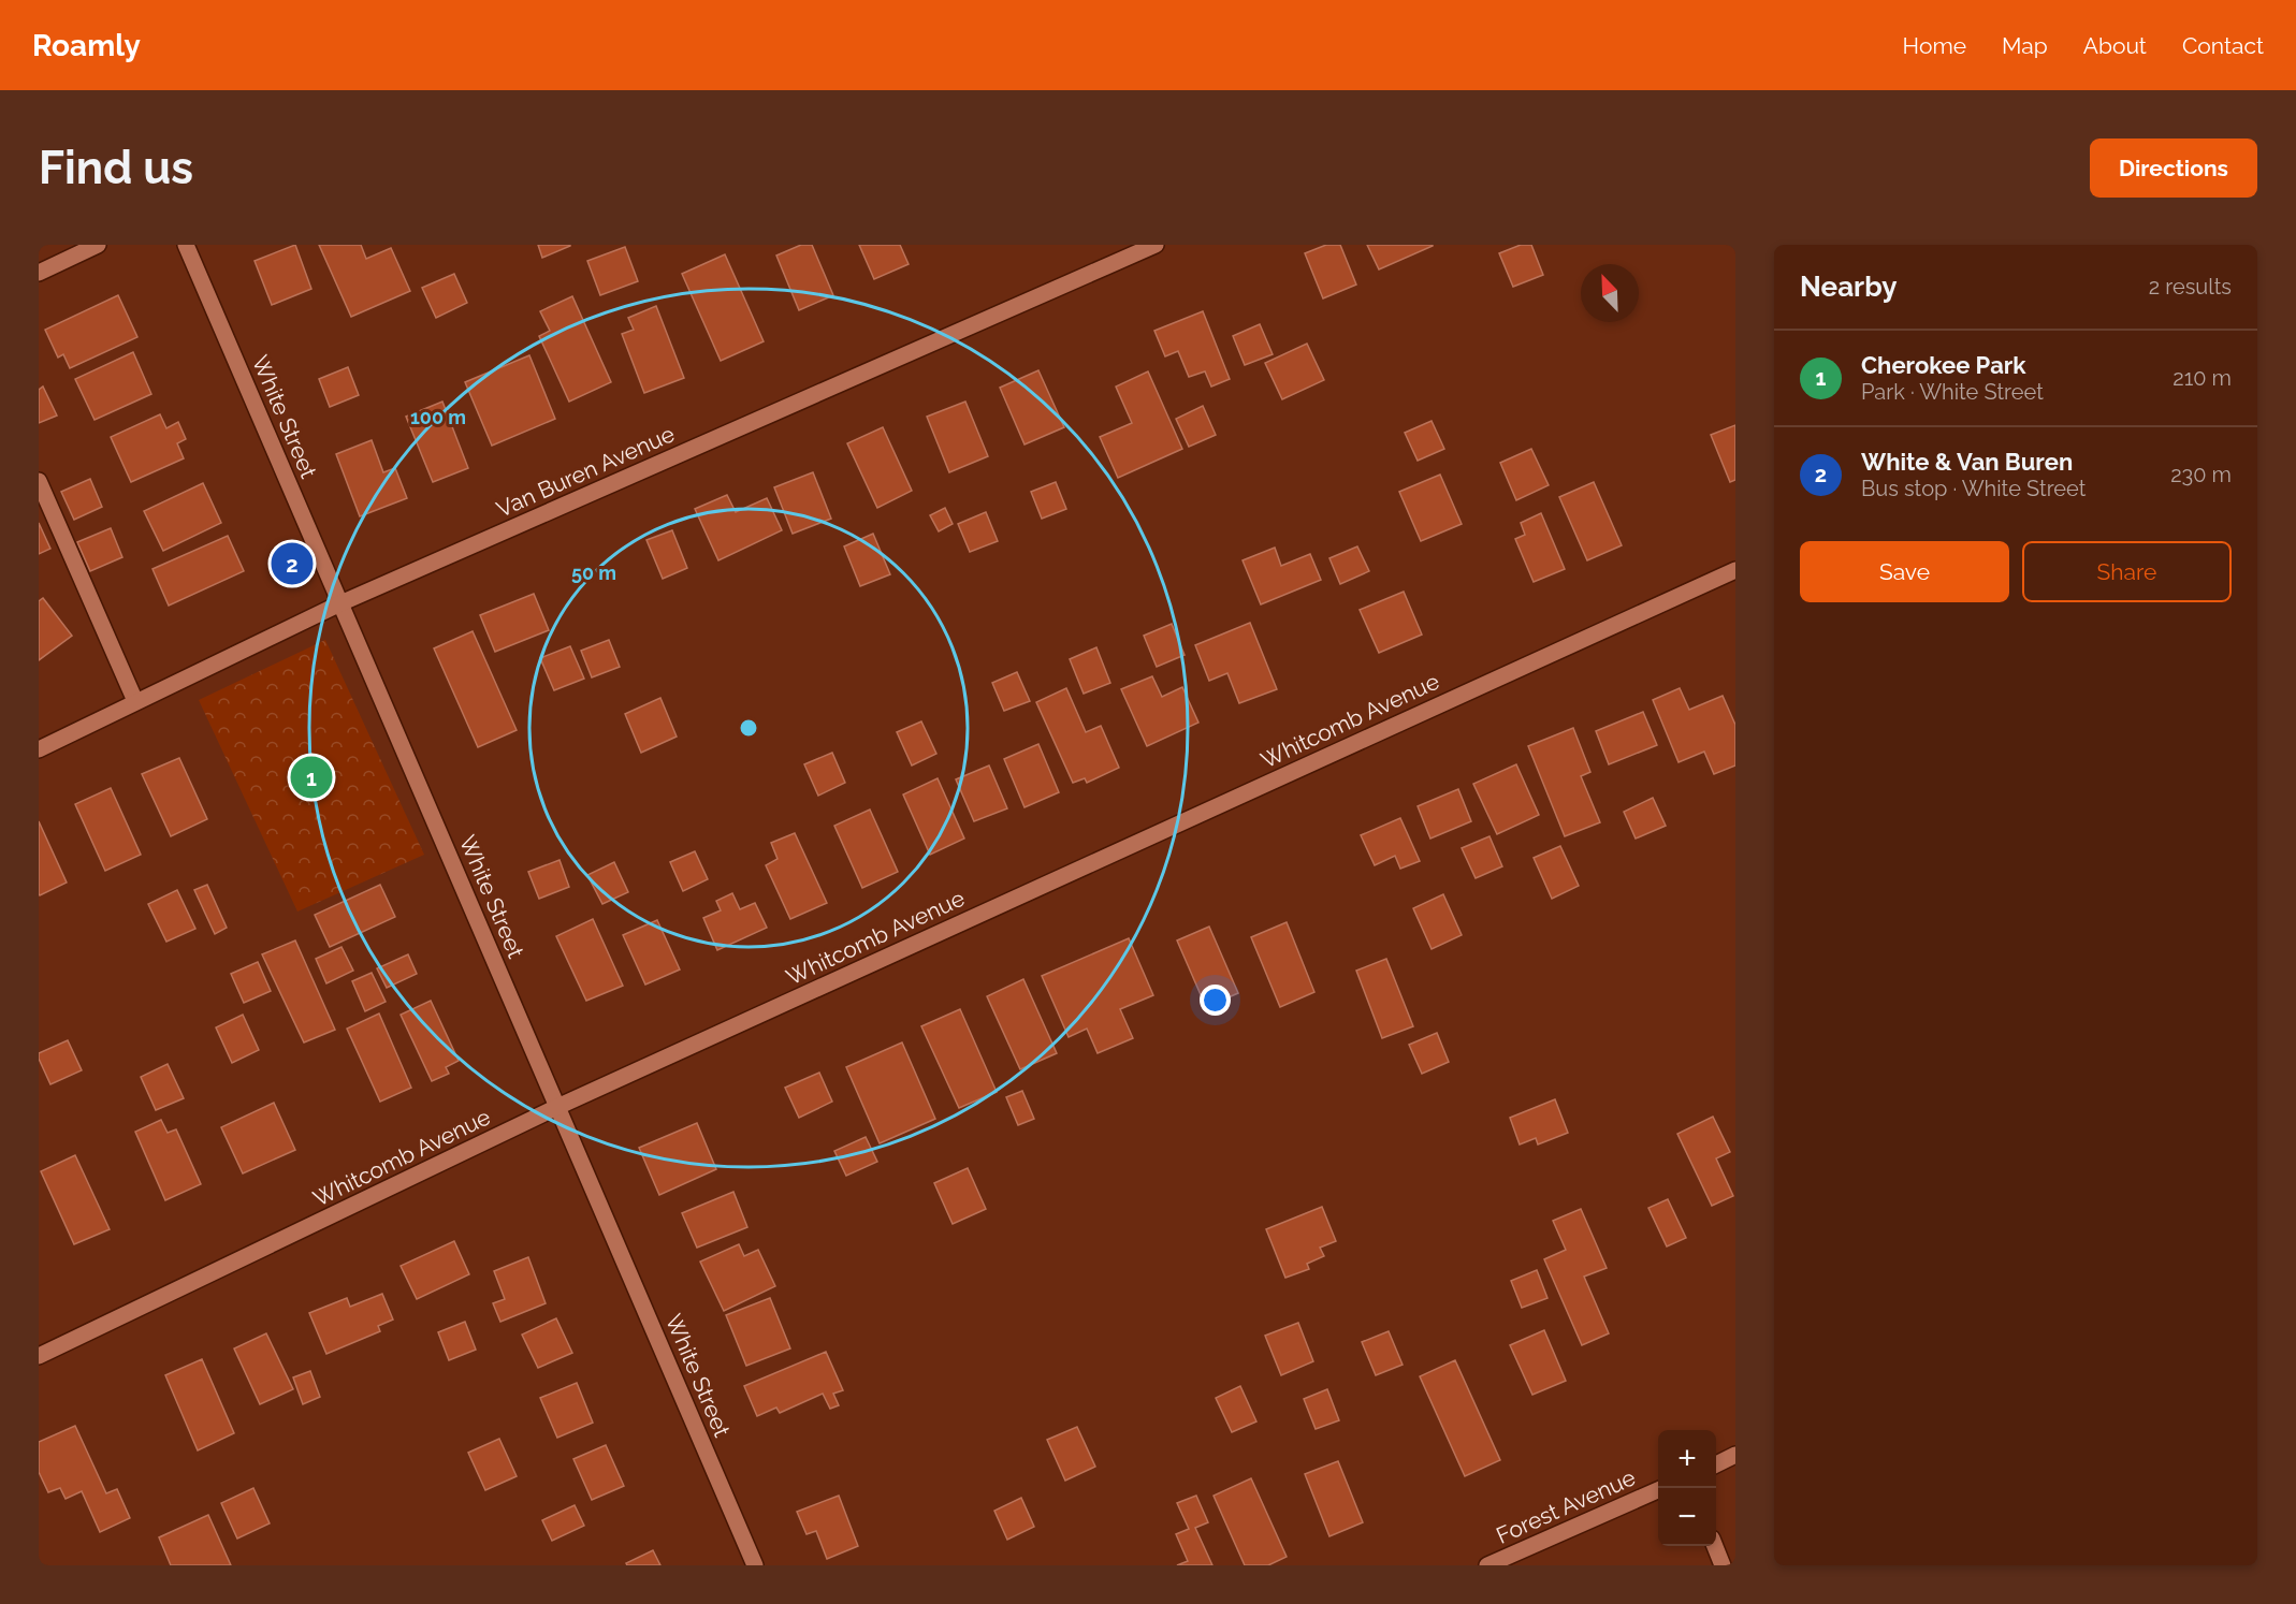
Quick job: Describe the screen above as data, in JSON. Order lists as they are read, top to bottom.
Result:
{
  "streets": {
    "street": [
      "White Street",
      "Van Buren Avenue",
      "Whitcomb Avenue",
      "Forest Avenue"
    ]
  },
  "crossings": [
    ["White Street", "Van Buren Avenue"],
    ["White Street", "Whitcomb Avenue"]
  ],
  "north": "top left",
  "page": {
    "header": "Roamly",
    "nav": [
      "Home",
      "Map",
      "About",
      "Contact"
    ],
    "buttons": [
      "Directions",
      ["Save", "Share"]
    ],
    "title": "Find us",
    "heading": ["Nearby", "2 results"],
    "list": [
      {
        "mark": "1",
        "name": "Cherokee Park",
        "note": "Park · White Street",
        "value": "210 m"
      },
      {
        "mark": "2",
        "name": "White & Van Buren",
        "note": "Bus stop · White Street",
        "value": "230 m"
      }
    ],
    "pins": ["2", "1"],
    "map_buttons": ["+", "−"]
  },
  "rings": ["100 m", "50 m"]
}
